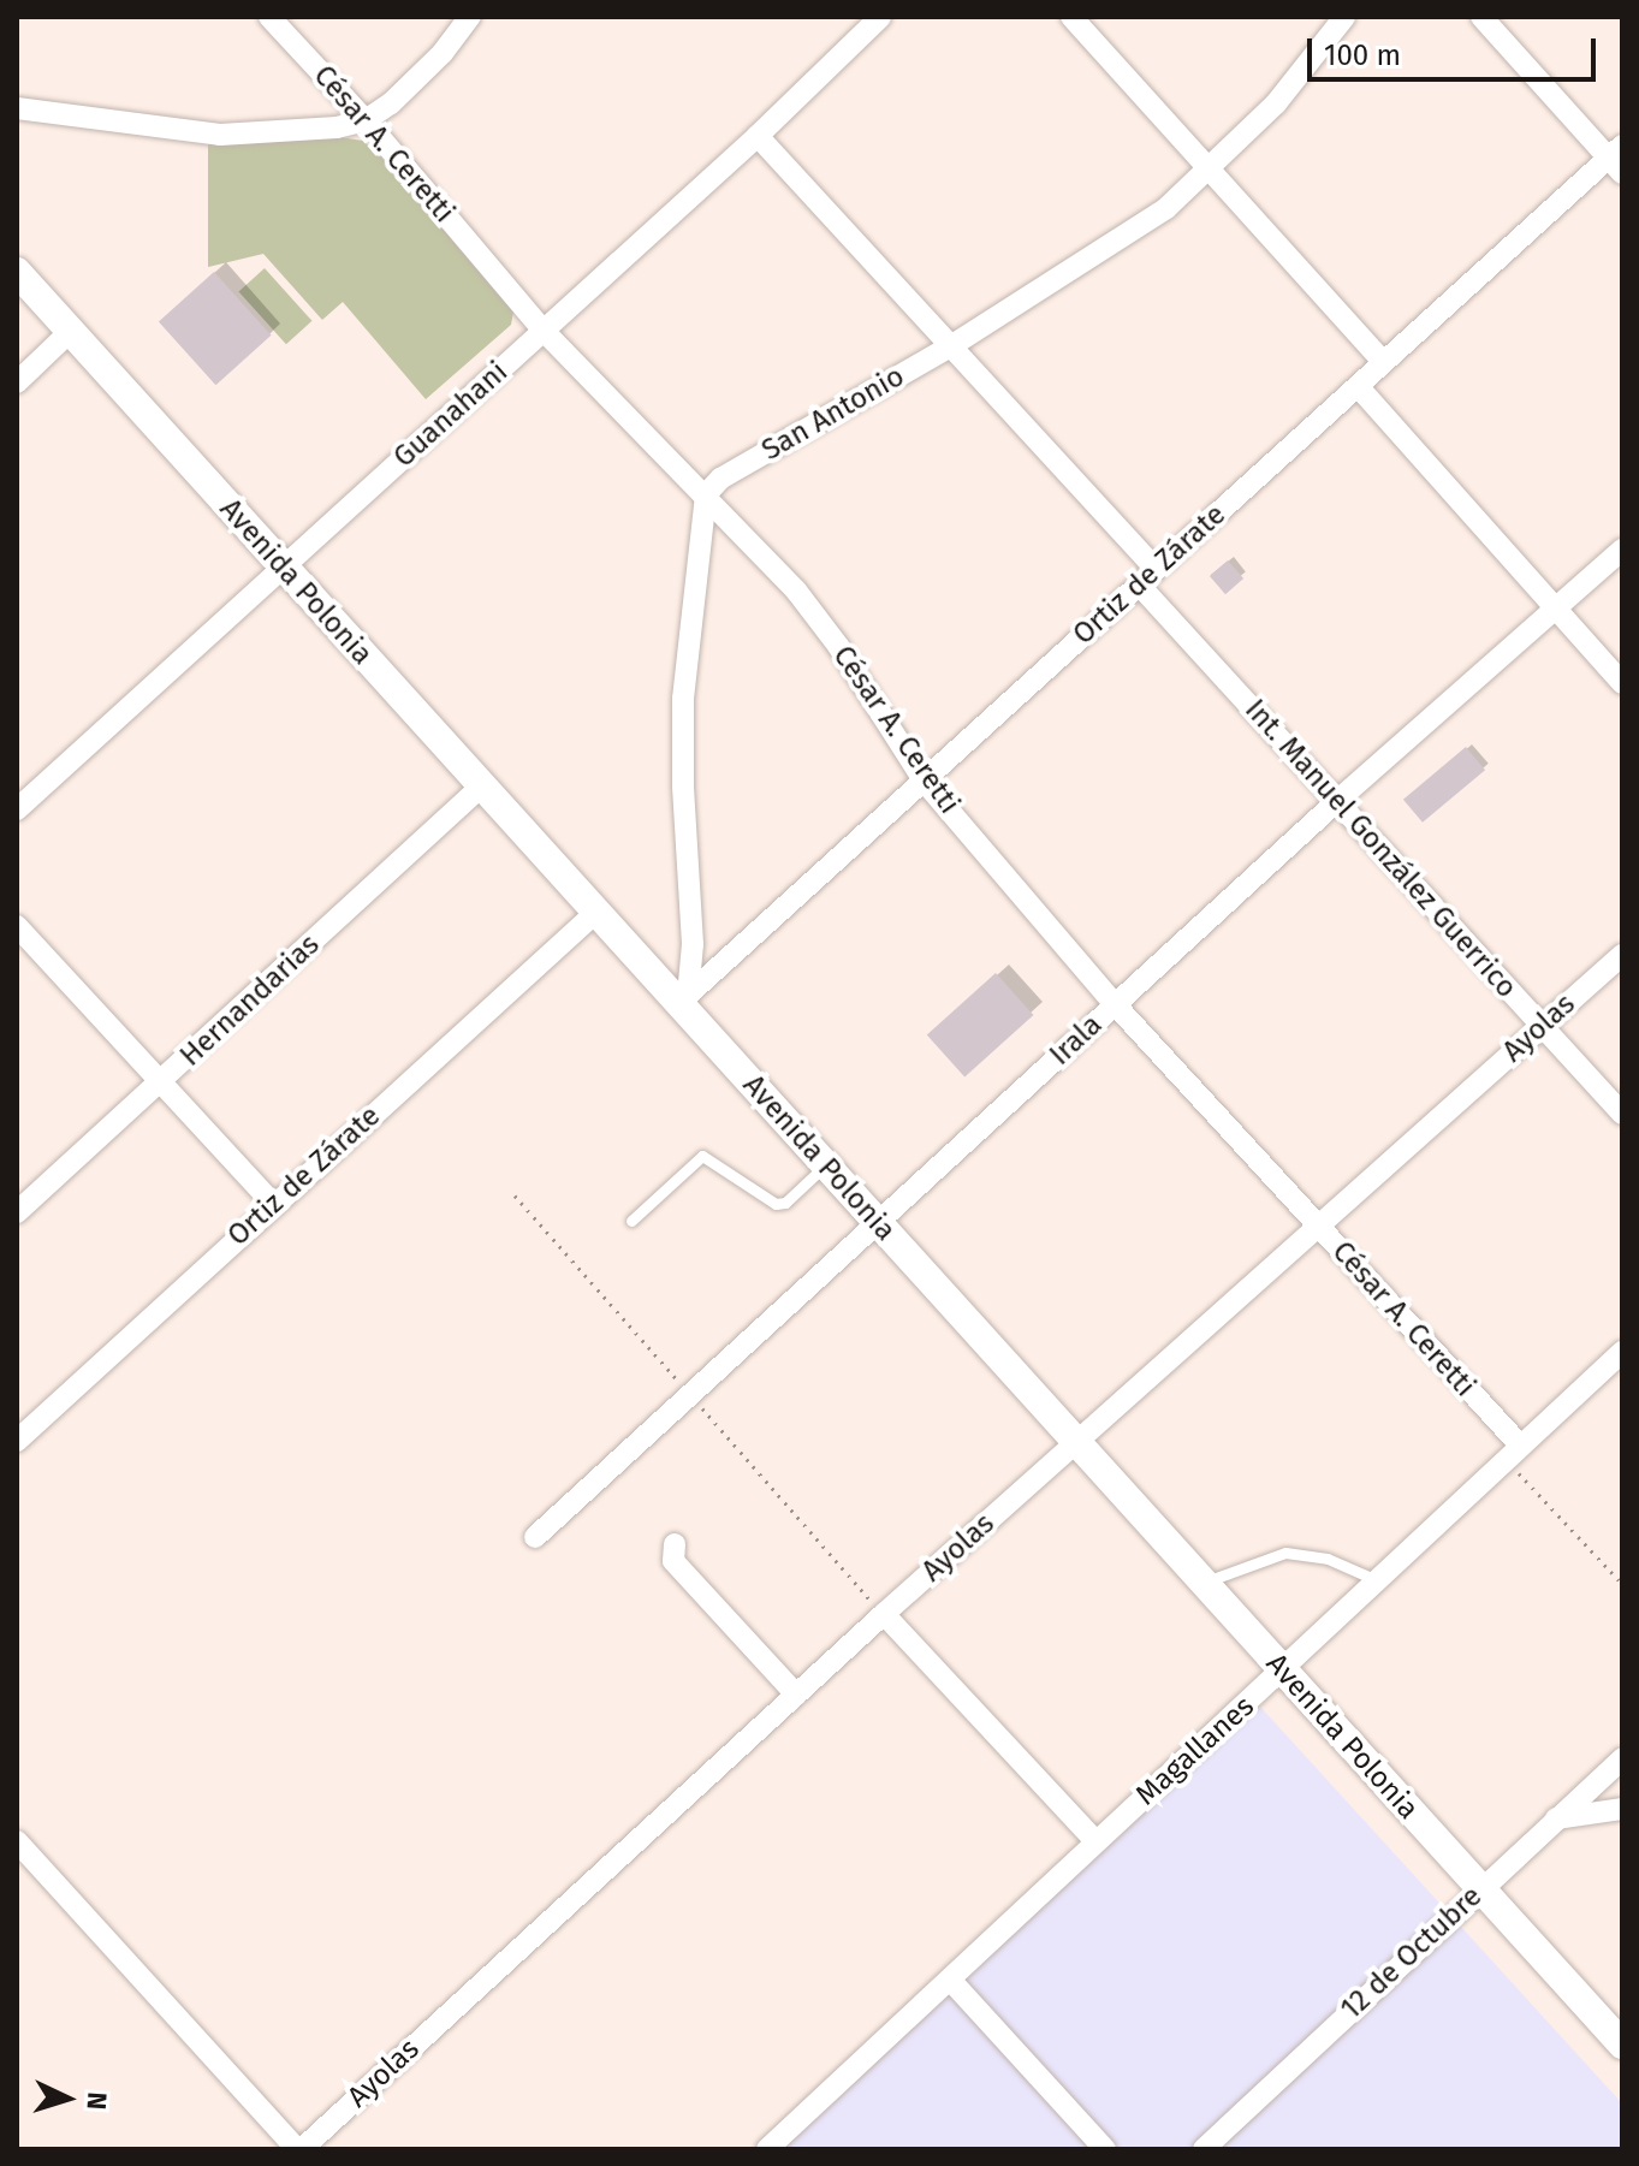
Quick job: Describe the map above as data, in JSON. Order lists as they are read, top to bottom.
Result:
{
  "streets": {
    "main road": ["Avenida Polonia"],
    "street": [
      "César A. Ceretti",
      "San Antonio",
      "Guanahani",
      "Ortiz de Zárate",
      "Int. Manuel González Guerrico",
      "Hernandarias",
      "Ayolas",
      "Irala",
      "Magallanes",
      "12 de Octubre"
    ]
  },
  "crossings": [
    ["César A. Ceretti", "San Antonio"],
    ["César A. Ceretti", "Guanahani"],
    ["César A. Ceretti", "Ortiz de Zárate"],
    ["César A. Ceretti", "Ayolas"],
    ["César A. Ceretti", "Irala"],
    ["César A. Ceretti", "Magallanes"],
    ["Guanahani", "Avenida Polonia"],
    ["Ortiz de Zárate", "Avenida Polonia"],
    ["Ortiz de Zárate", "Int. Manuel González Guerrico"],
    ["Avenida Polonia", "Hernandarias"],
    ["Avenida Polonia", "Ayolas"],
    ["Avenida Polonia", "Irala"],
    ["Avenida Polonia", "Magallanes"],
    ["Avenida Polonia", "12 de Octubre"],
    ["Int. Manuel González Guerrico", "Ayolas"],
    ["Int. Manuel González Guerrico", "Irala"]
  ],
  "scale_bar": "100 m",
  "north": "right"
}
